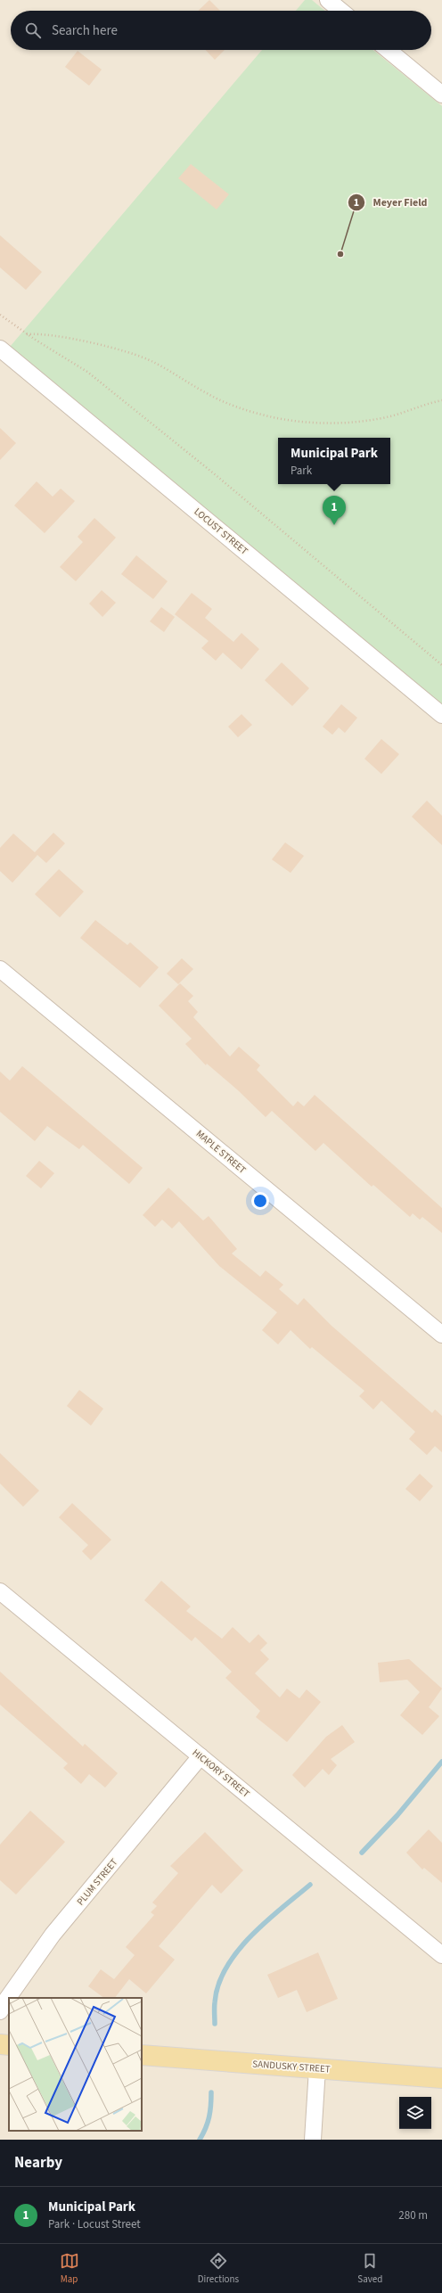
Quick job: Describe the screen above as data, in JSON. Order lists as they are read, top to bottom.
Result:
{
  "streets": {
    "main road": ["SANDUSKY STREET"],
    "street": [
      "LOCUST STREET",
      "MAPLE STREET",
      "HICKORY STREET",
      "PLUM STREET"
    ]
  },
  "crossings": [
    ["HICKORY STREET", "PLUM STREET"]
  ],
  "places": ["Meyer Field"],
  "page": {
    "search": "Search here",
    "popup": ["Municipal Park", "Park"],
    "pins": "1",
    "heading": "Nearby",
    "list": [
      {
        "mark": "1",
        "name": "Municipal Park",
        "note": "Park · Locust Street",
        "value": "280 m"
      }
    ],
    "nav": ["Map", "Directions", "Saved"]
  }
}
